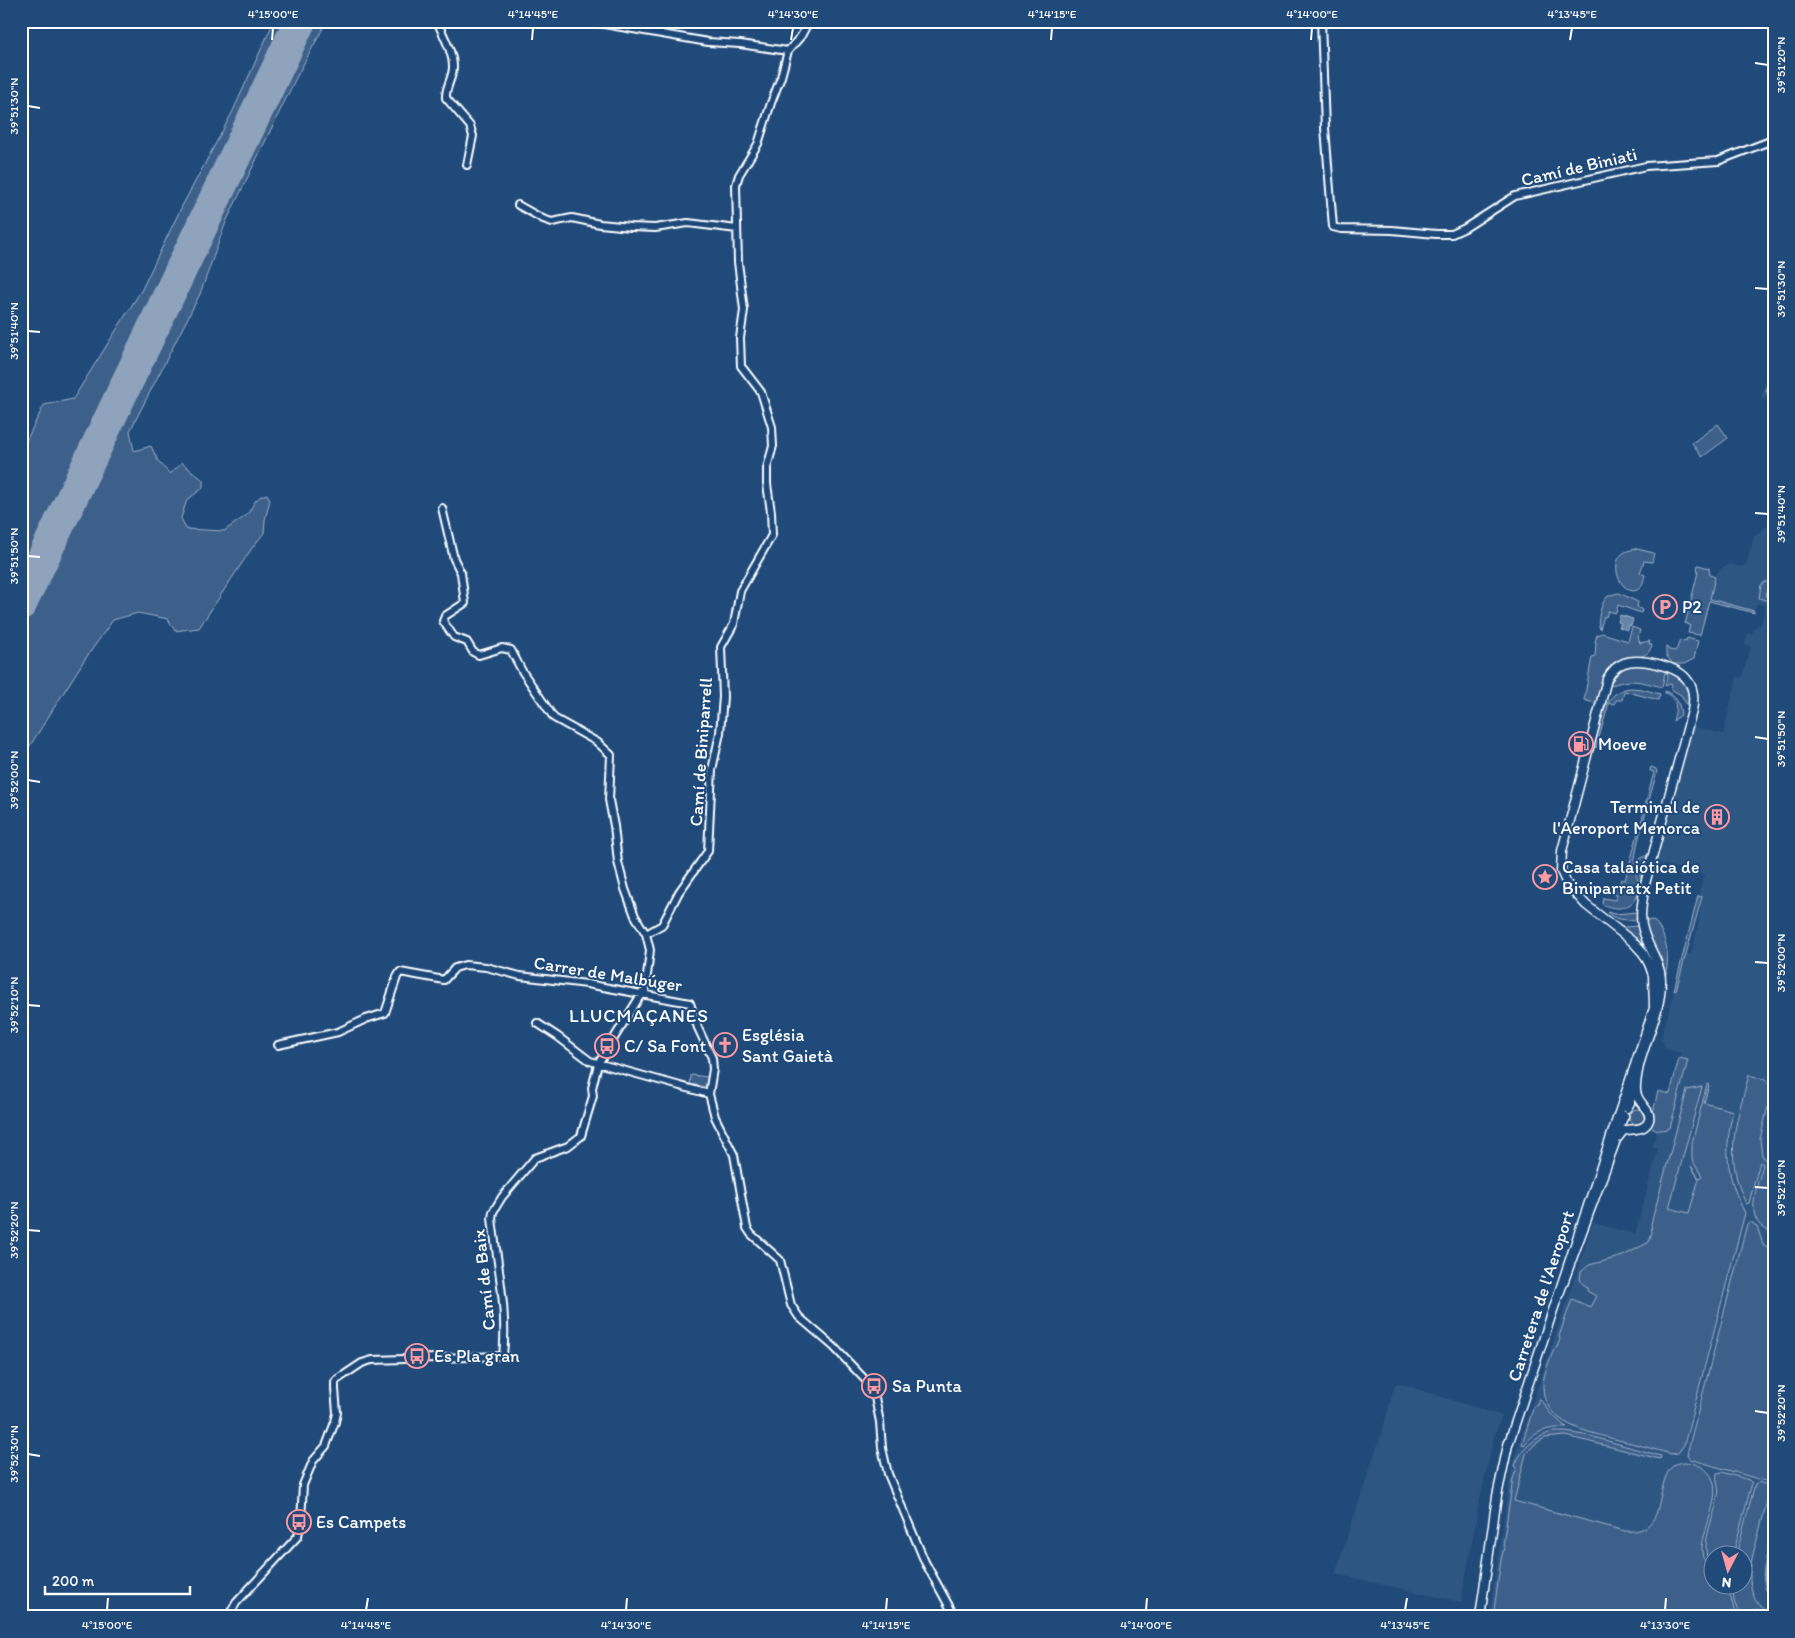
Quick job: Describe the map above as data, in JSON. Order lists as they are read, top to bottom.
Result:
{
  "streets": {
    "main road": ["Carretera de l'Aeroport"],
    "street": [
      "Camí de Biniati",
      "Camí de Biniparrell",
      "Carrer de Malbúger",
      "Camí de Baix"
    ]
  },
  "districts": ["LLUCMAÇANES"],
  "places": {
    "parking": ["P2"],
    "fuel station": ["Moeve"],
    "building": ["Terminal de l'Aeroport Menorca"],
    "place": ["Casa talaiótica de Biniparratx Petit"],
    "church": ["Església Sant Gaietà"],
    "bus stop": [
      "C/ Sa Font",
      "Es Pla gran",
      "Sa Punta",
      "Es Campets"
    ]
  },
  "scale_bar": "200 m",
  "north": "bottom",
  "coordinates": [
    "4°15'00\"E",
    "4°14'45\"E",
    "4°14'30\"E",
    "4°14'15\"E",
    "4°14'00\"E",
    "4°13'45\"E",
    "39°51'20\"N",
    "39°51'30\"N",
    "39°51'40\"N",
    "39°51'50\"N",
    "39°52'00\"N",
    "39°52'10\"N",
    "39°52'20\"N",
    "39°52'30\"N",
    "4°13'30\"E"
  ]
}
